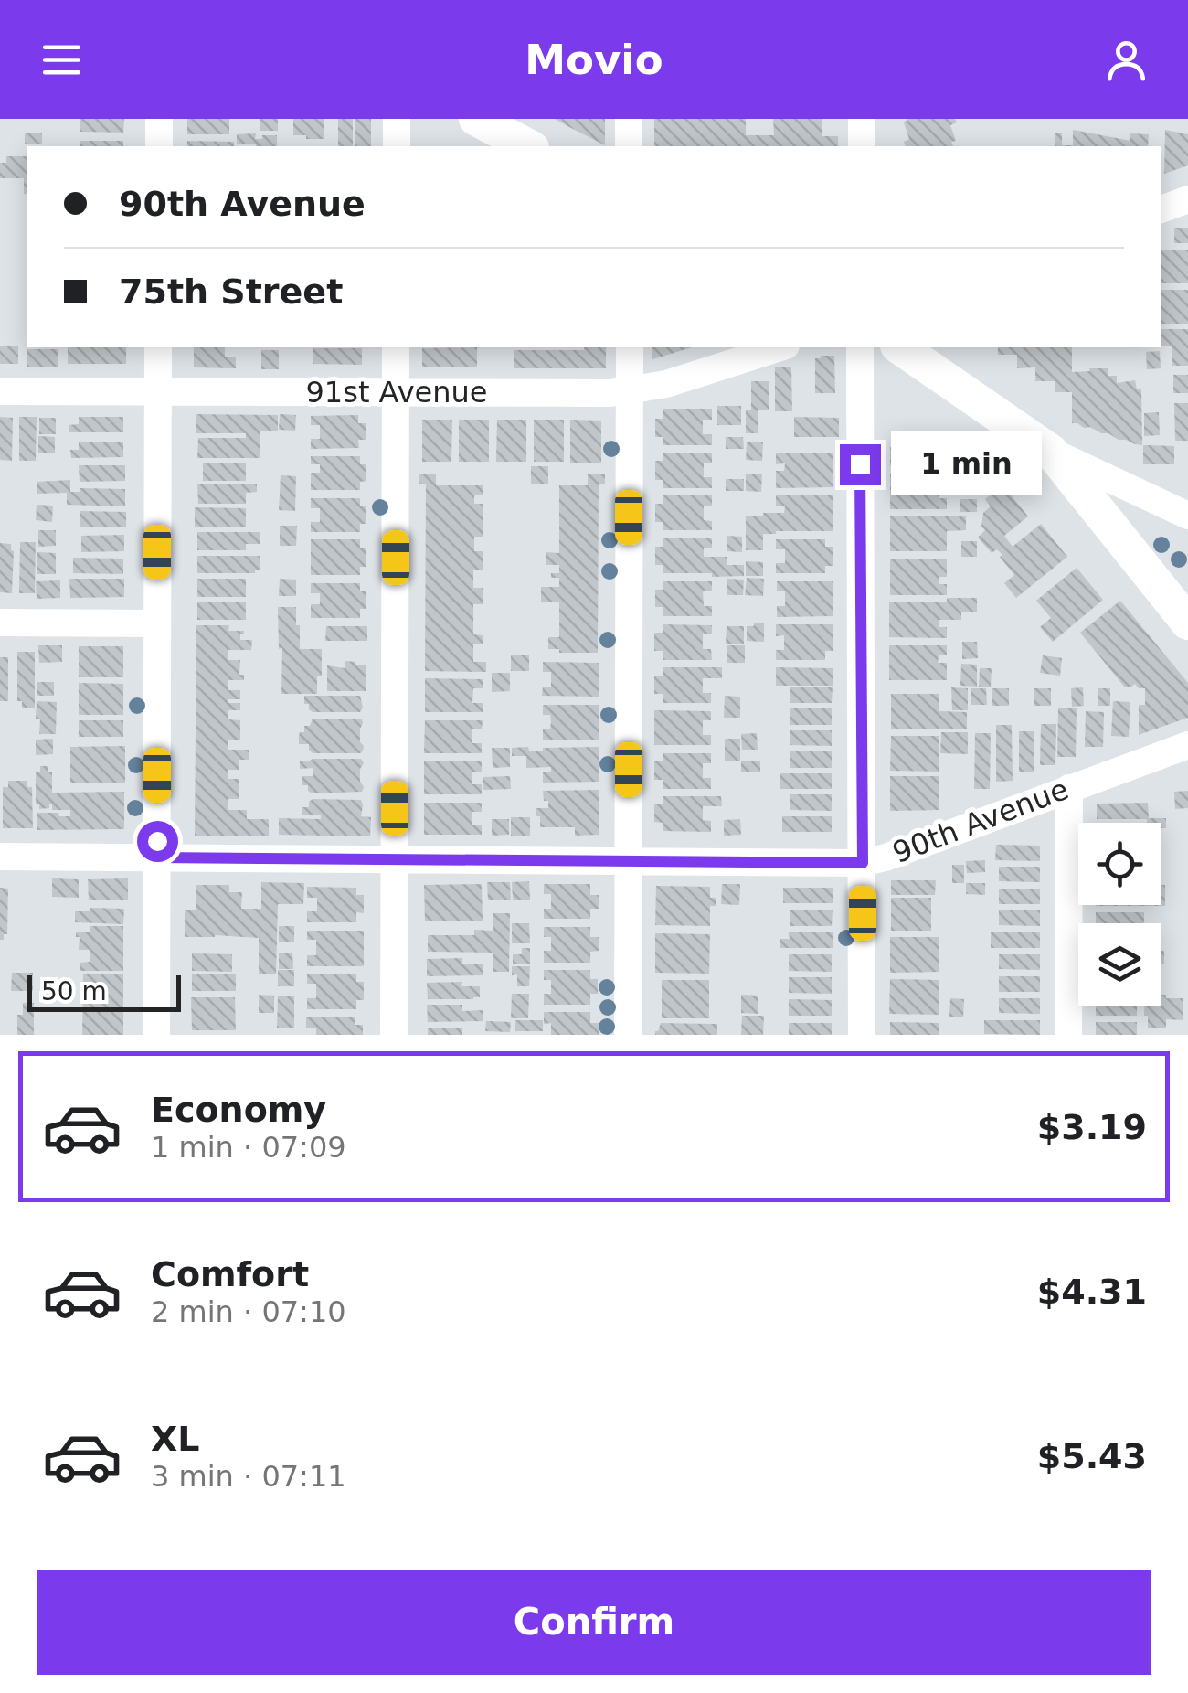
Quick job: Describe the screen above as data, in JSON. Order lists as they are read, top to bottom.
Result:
{
  "streets": {
    "street": ["91st Avenue", "90th Avenue"]
  },
  "scale_bar": "50 m",
  "page": {
    "header": "Movio",
    "banner": ["90th Avenue", "75th Street"],
    "bubble": "1 min",
    "scale": "50 m",
    "list": [
      {
        "name": "Economy",
        "note": "1 min · 07:09",
        "value": "$3.19"
      },
      {
        "name": "Comfort",
        "note": "2 min · 07:10",
        "value": "$4.31"
      },
      {
        "name": "XL",
        "note": "3 min · 07:11",
        "value": "$5.43"
      }
    ],
    "buttons": "Confirm"
  }
}
